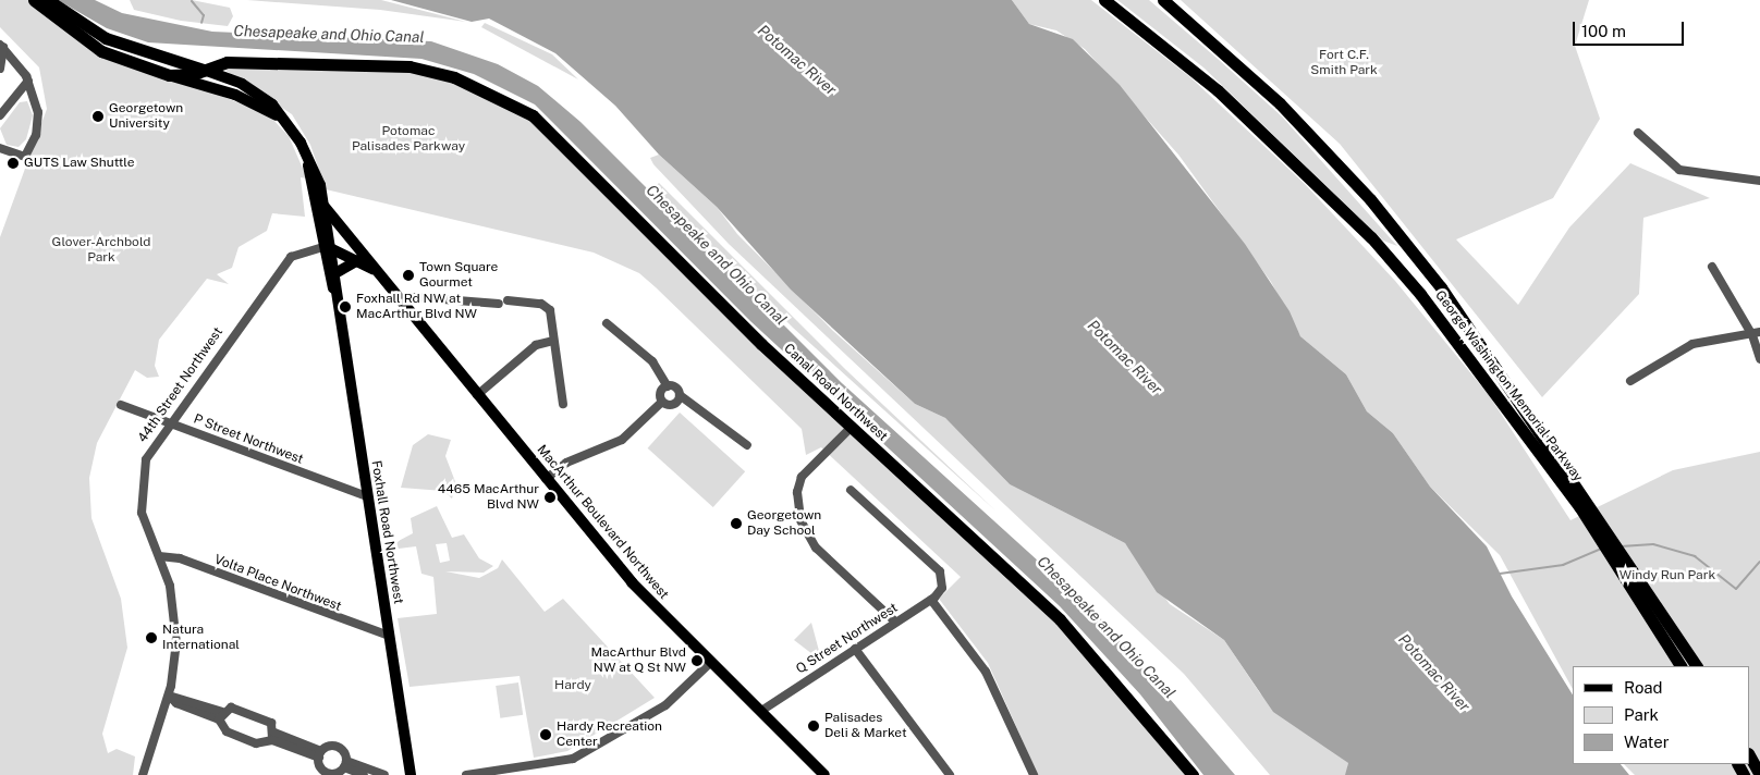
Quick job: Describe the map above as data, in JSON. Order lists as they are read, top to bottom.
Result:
{
  "streets": {
    "highway": ["George Washington Memorial Parkway", "Canal Road Northwest"],
    "main road": ["MacArthur Boulevard Northwest", "Foxhall Road Northwest"],
    "street": [
      "44th Street Northwest",
      "P Street Northwest",
      "Volta Place Northwest",
      "Q Street Northwest"
    ]
  },
  "crossings": [
    ["44th Street Northwest", "P Street Northwest"],
    ["44th Street Northwest", "MacArthur Boulevard Northwest"],
    ["44th Street Northwest", "Foxhall Road Northwest"],
    ["44th Street Northwest", "Volta Place Northwest"],
    ["Canal Road Northwest", "Foxhall Road Northwest"],
    ["P Street Northwest", "Foxhall Road Northwest"],
    ["MacArthur Boulevard Northwest", "Foxhall Road Northwest"],
    ["MacArthur Boulevard Northwest", "Q Street Northwest"],
    ["Foxhall Road Northwest", "Volta Place Northwest"]
  ],
  "water": ["Chesapeake and Ohio Canal", "Potomac River"],
  "parks": [
    "Fort C.F. Smith Park",
    "Potomac Palisades Parkway",
    "Glover-Archbold Park",
    "Windy Run Park",
    "Hardy"
  ],
  "places": [
    "Georgetown University",
    "GUTS Law Shuttle",
    "Town Square Gourmet",
    "Foxhall Rd NW at MacArthur Blvd NW",
    "4465 MacArthur Blvd NW",
    "Georgetown Day School",
    "Natura International",
    "MacArthur Blvd NW at Q St NW",
    "Palisades Deli & Market",
    "Hardy Recreation Center"
  ],
  "legend": ["Road", "Park", "Water"],
  "scale_bar": "100 m"
}
